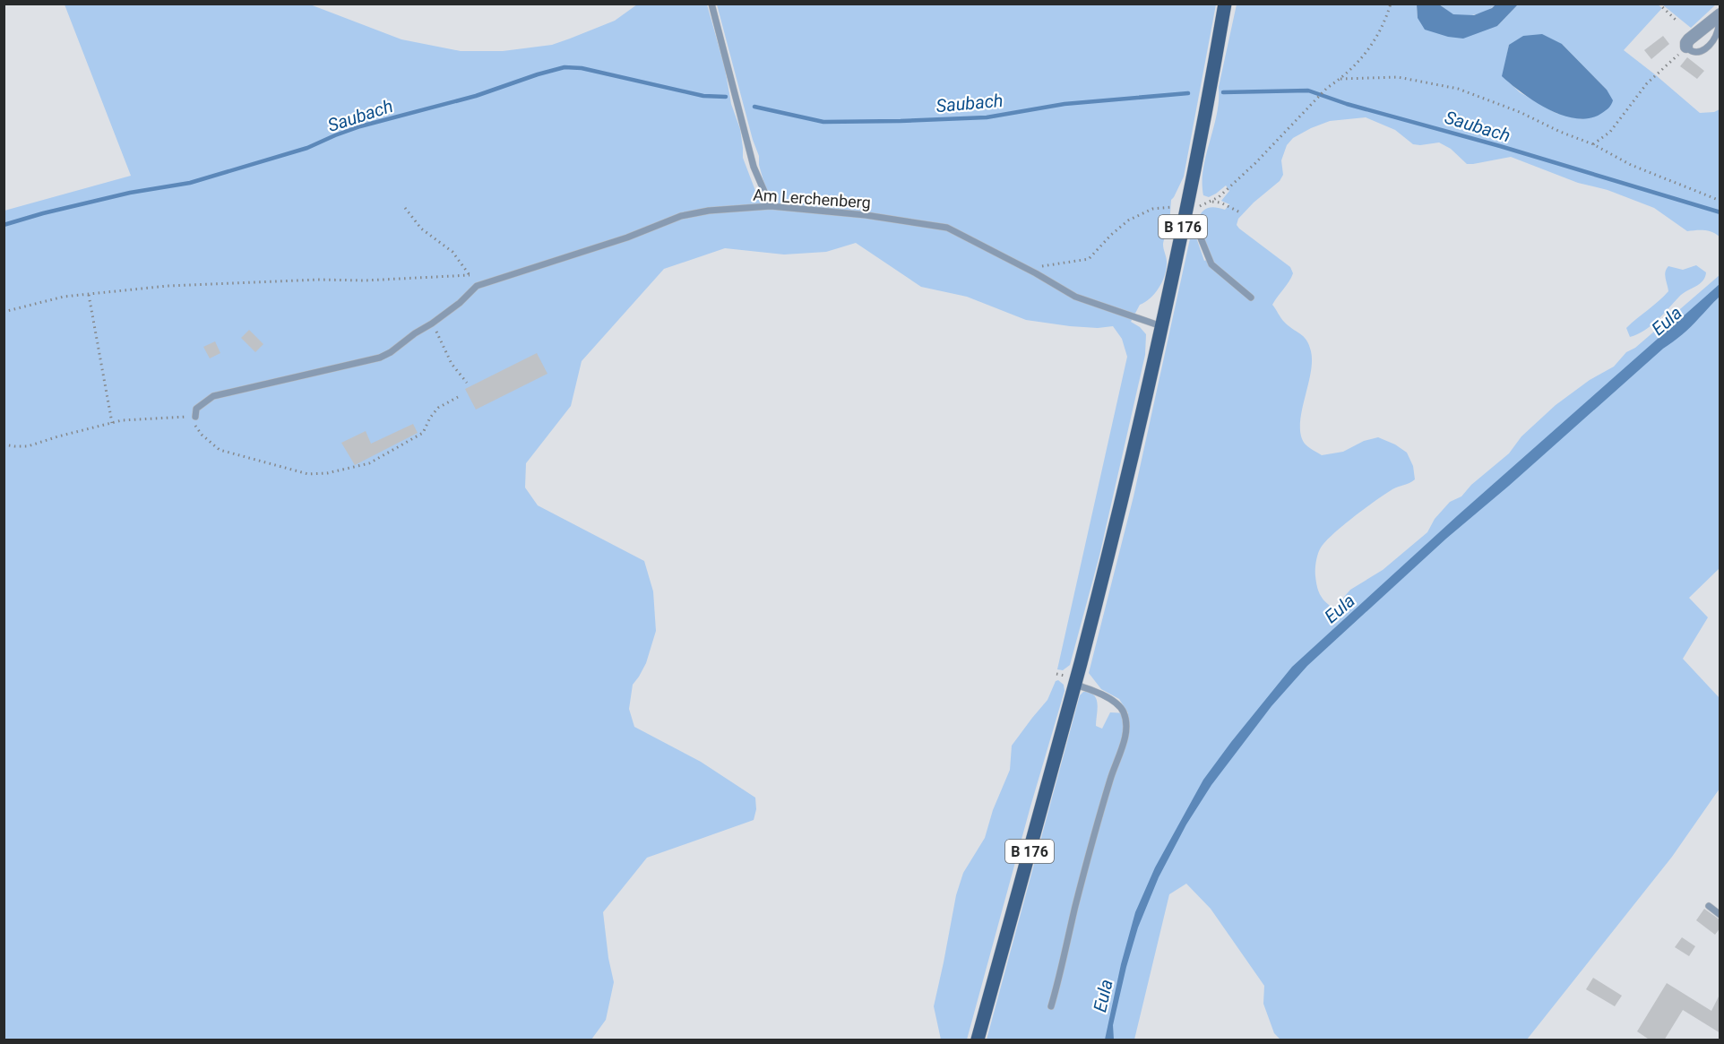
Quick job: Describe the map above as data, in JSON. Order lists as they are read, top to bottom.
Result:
{
  "streets": {
    "main road": ["B 176"],
    "lane": ["Am Lerchenberg"]
  },
  "crossings": [
    ["Am Lerchenberg", "B 176"]
  ],
  "water": ["Saubach", "Eula"]
}
